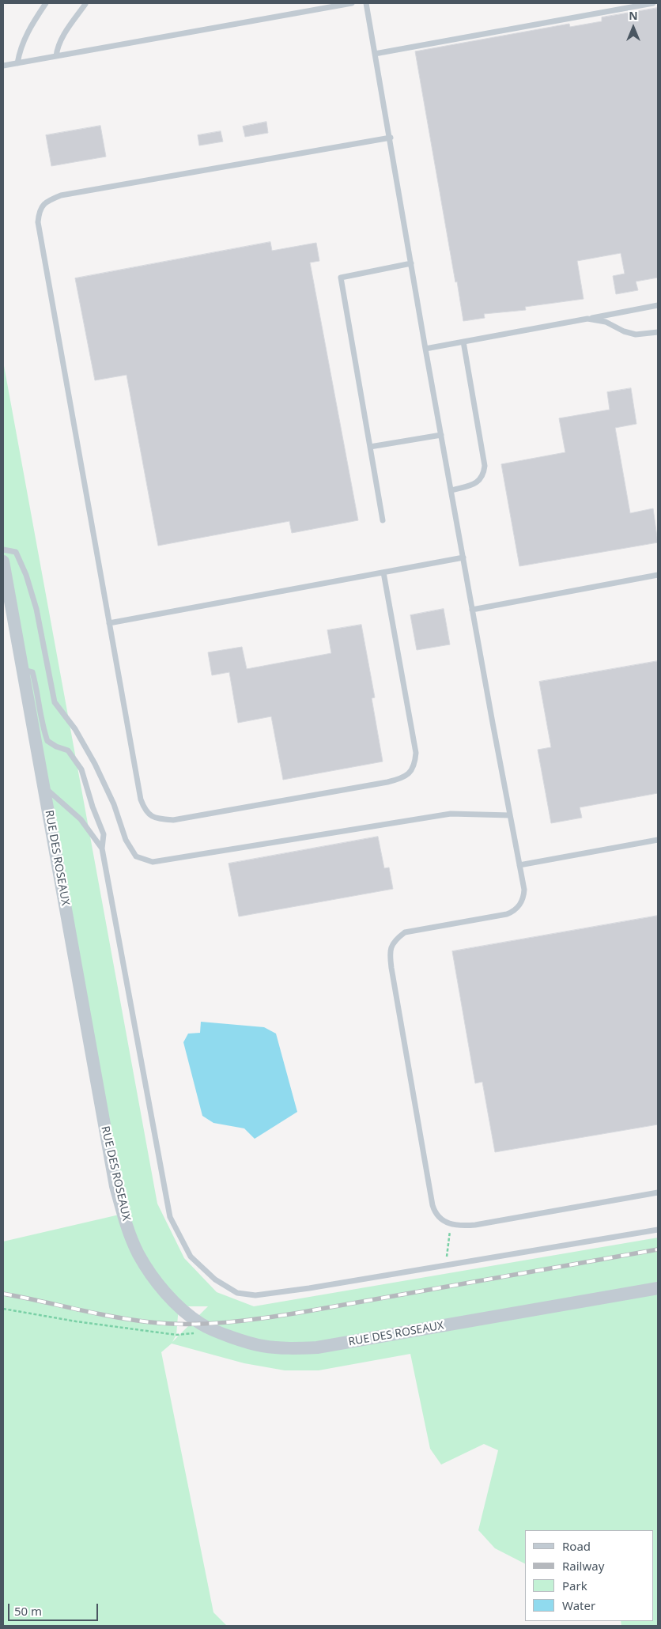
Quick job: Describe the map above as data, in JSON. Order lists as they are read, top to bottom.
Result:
{
  "streets": {
    "street": ["RUE DES ROSEAUX"]
  },
  "legend": [
    "Road",
    "Railway",
    "Park",
    "Water"
  ],
  "scale_bar": "50 m",
  "north": "top"
}
